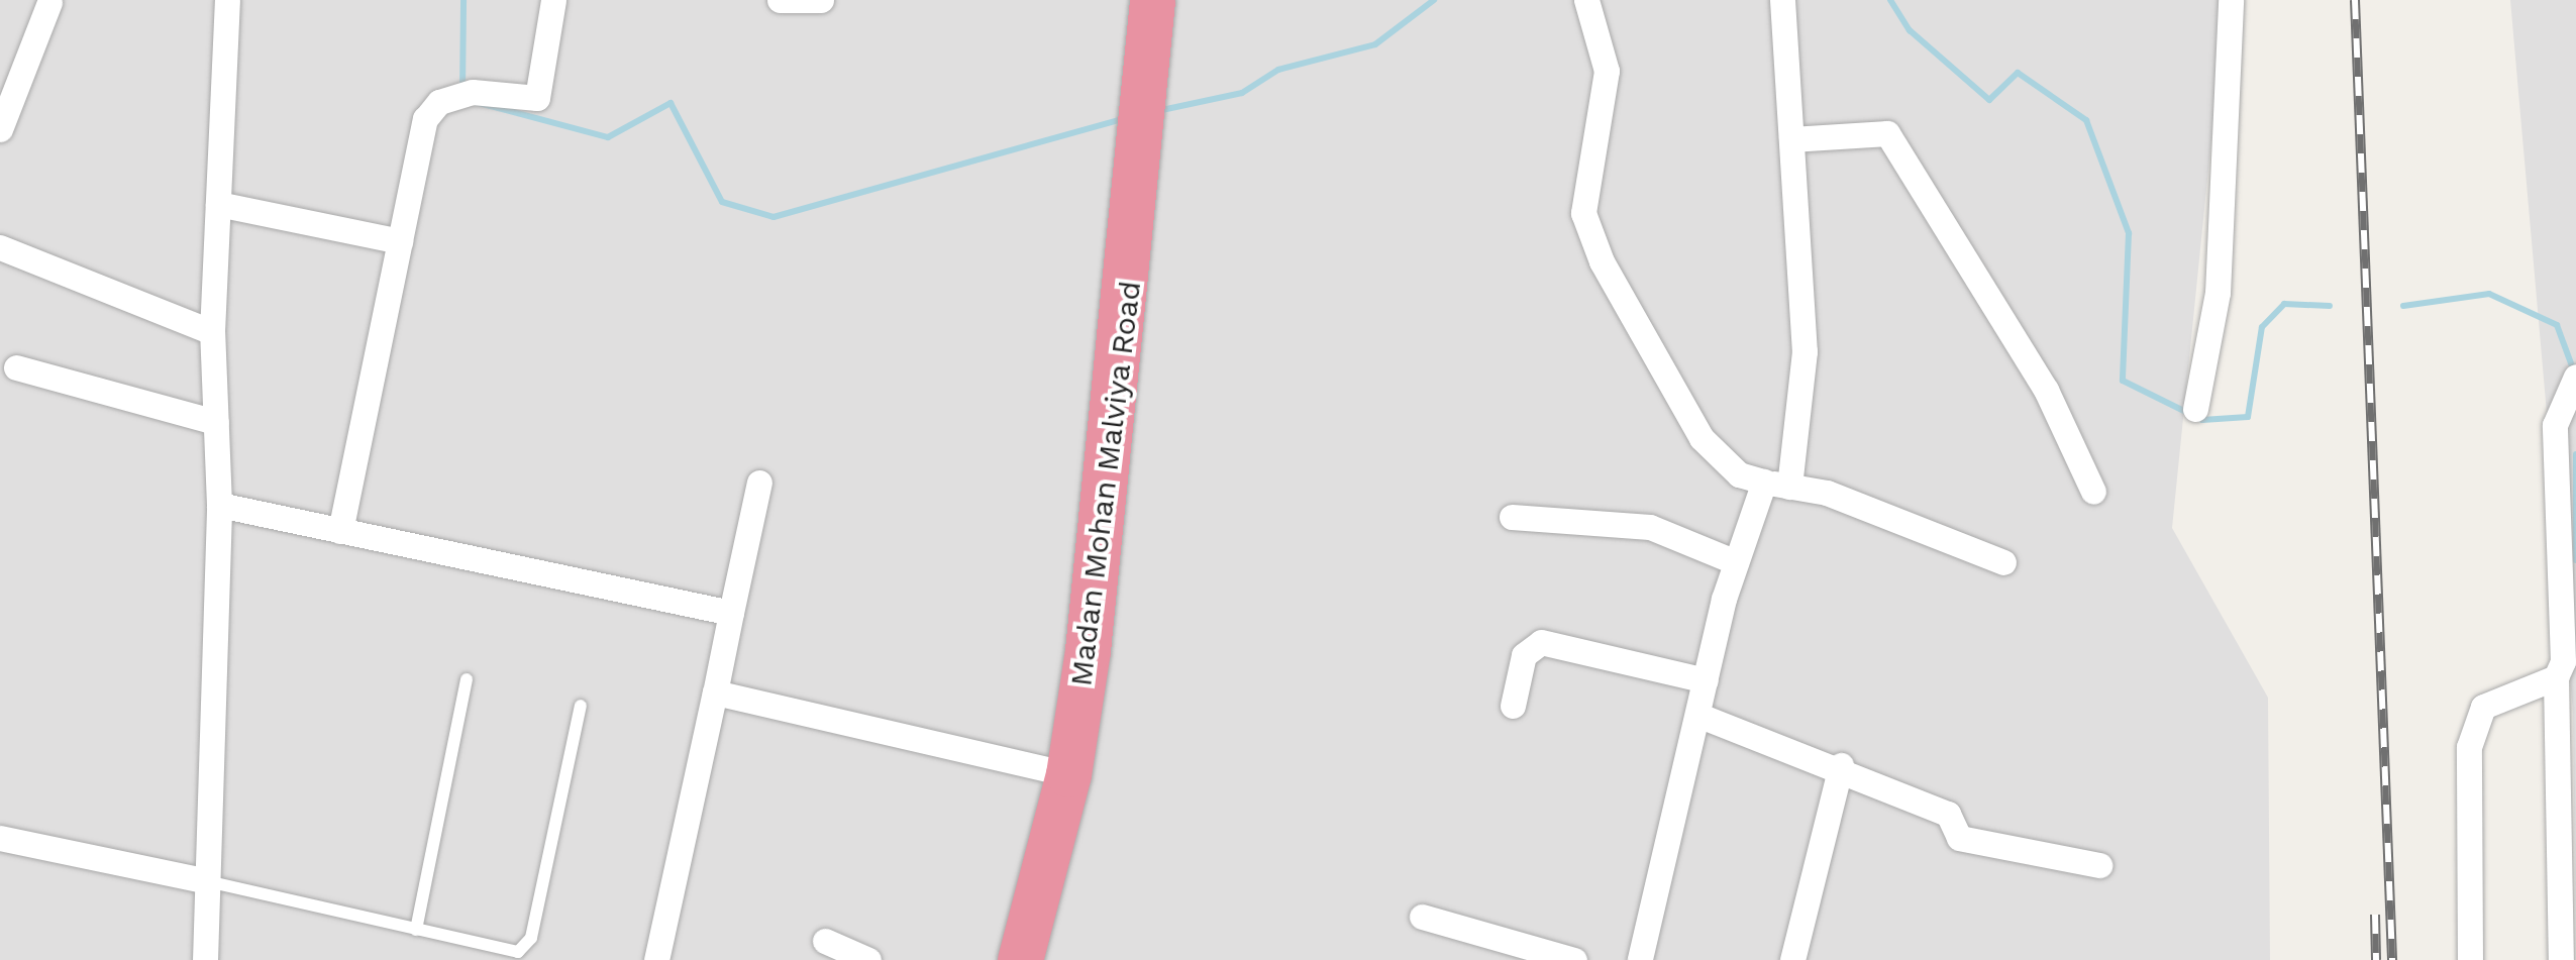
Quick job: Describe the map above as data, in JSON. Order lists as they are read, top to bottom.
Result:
{
  "streets": {
    "highway": ["Madan Mohan Malviya Road"]
  }
}
